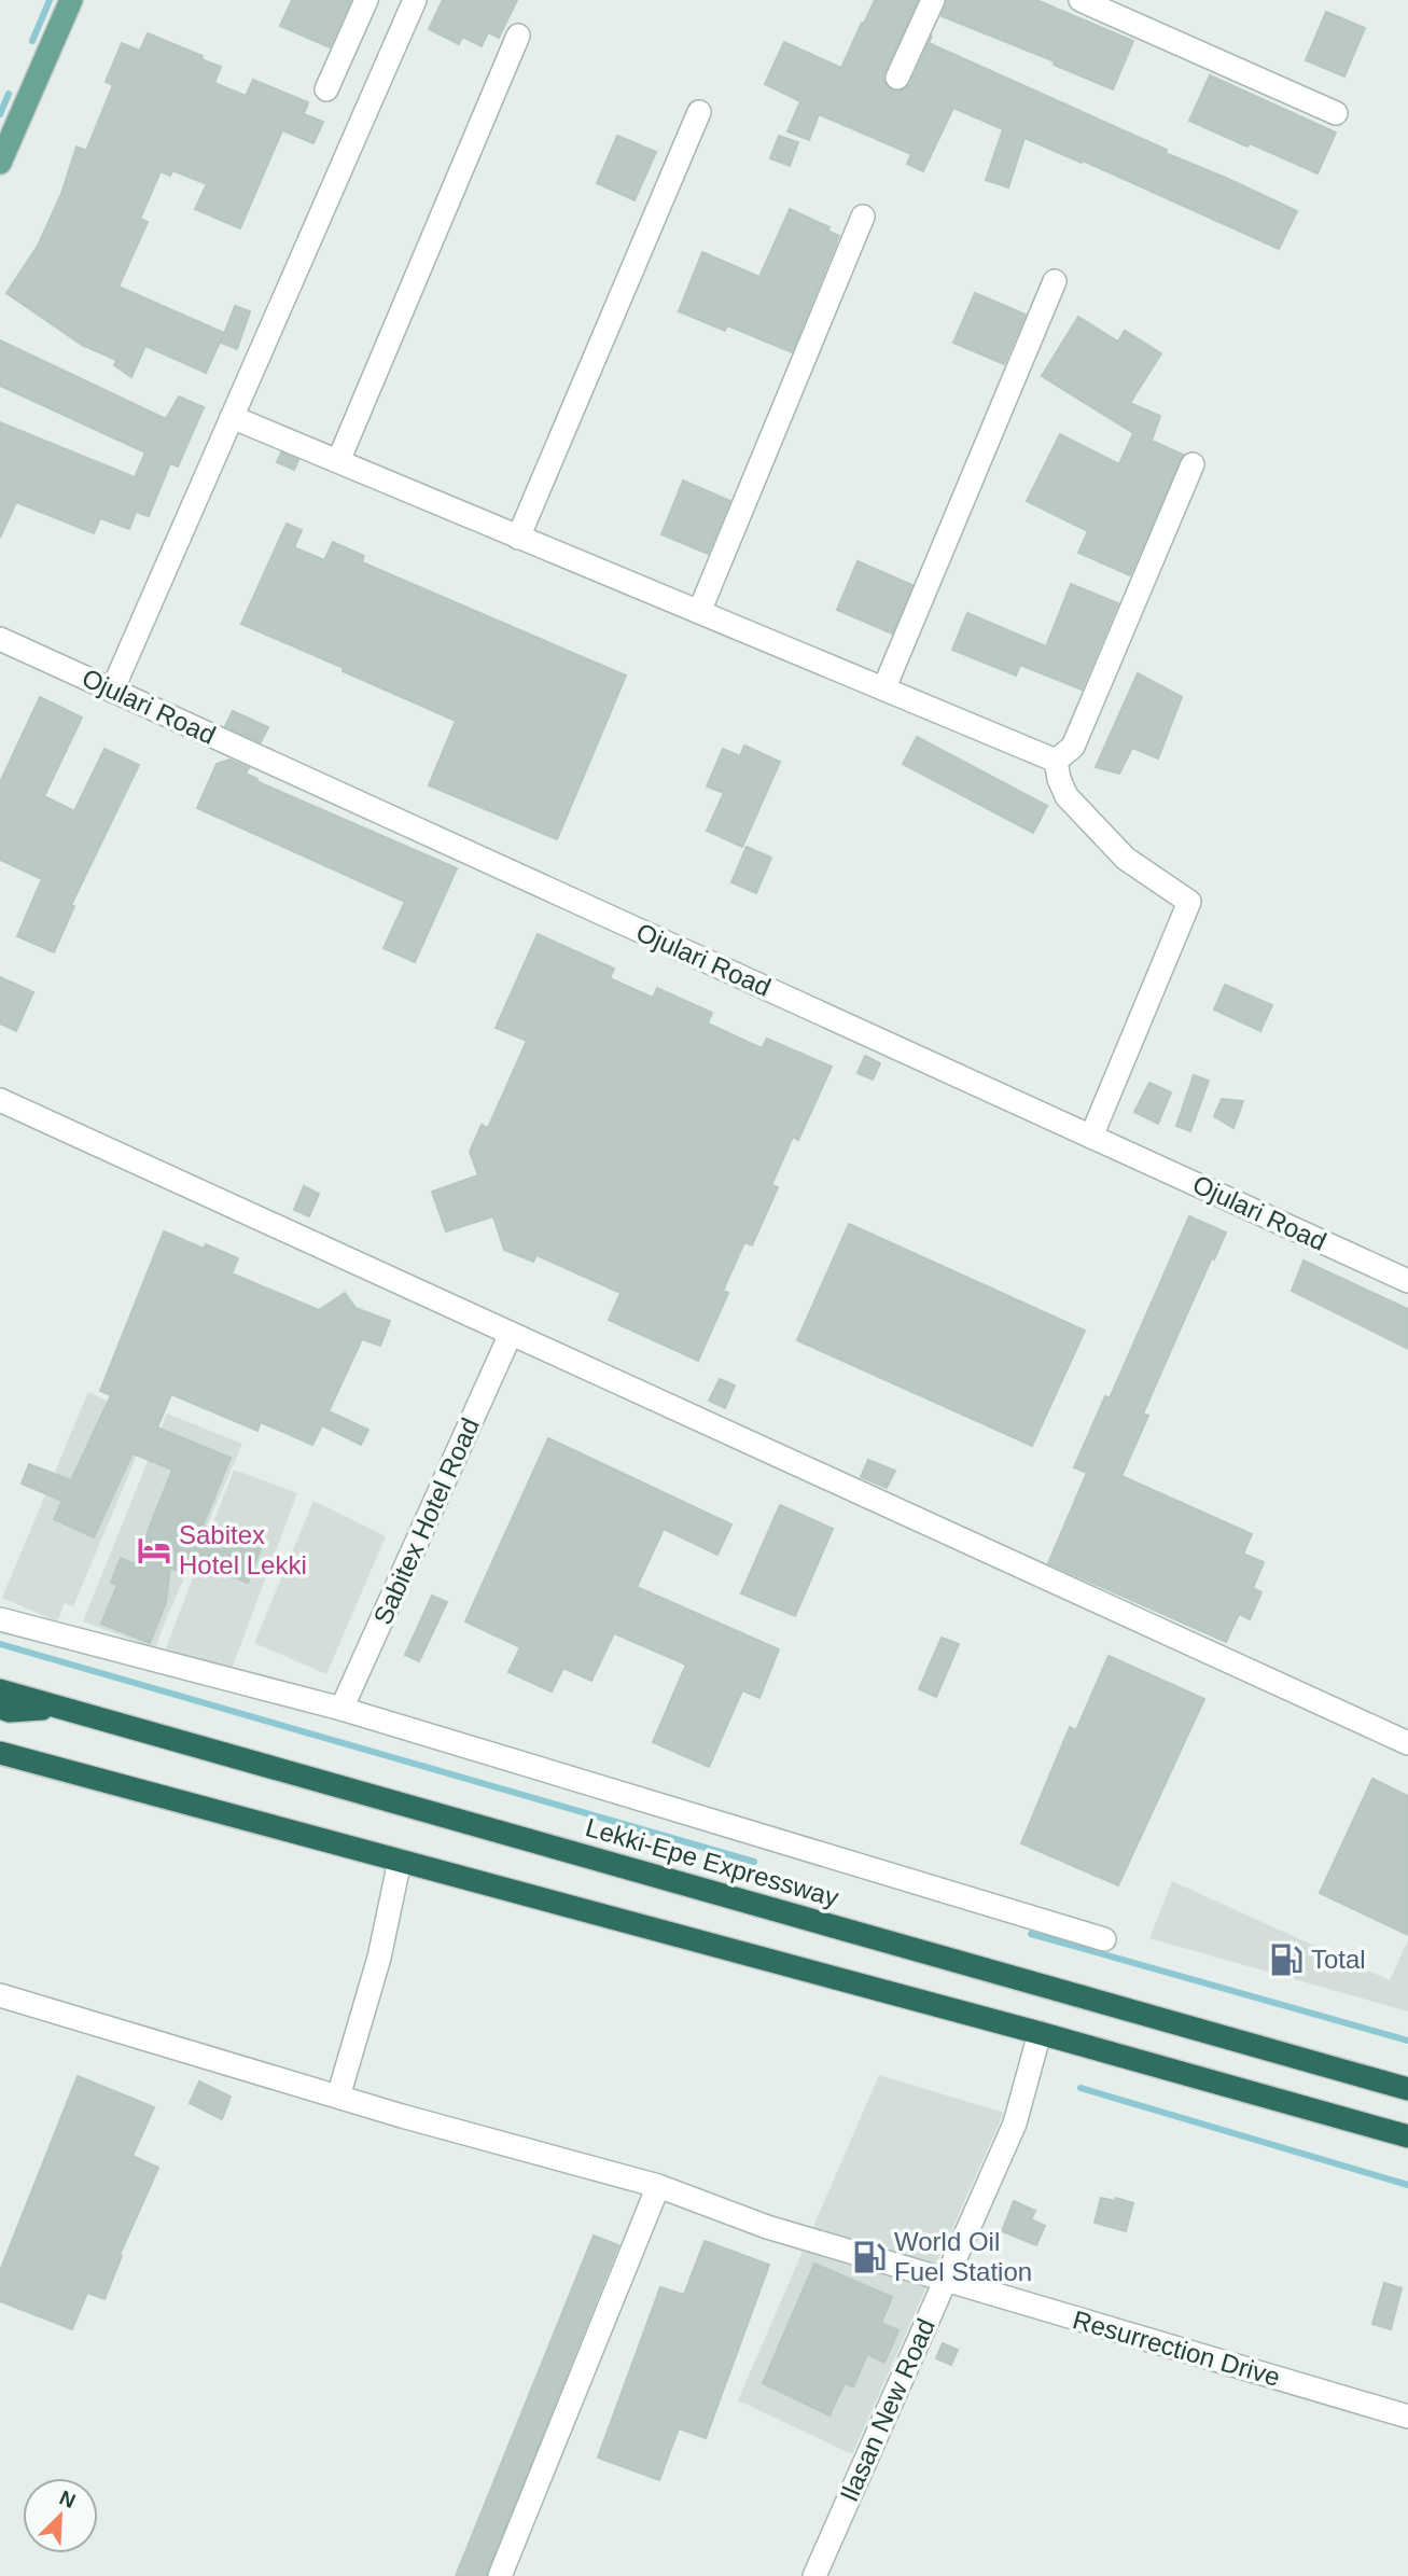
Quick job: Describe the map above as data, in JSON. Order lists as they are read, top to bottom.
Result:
{
  "streets": {
    "highway": ["Lekki-Epe Expressway"],
    "street": [
      "Ojulari Road",
      "Sabitex Hotel Road",
      "Resurrection Drive",
      "Ilasan New Road"
    ]
  },
  "crossings": [
    ["Resurrection Drive", "Ilasan New Road"]
  ],
  "places": {
    "hotel": ["Sabitex Hotel Lekki"],
    "fuel station": ["Total", "World Oil Fuel Station"]
  },
  "north": "top right"
}
